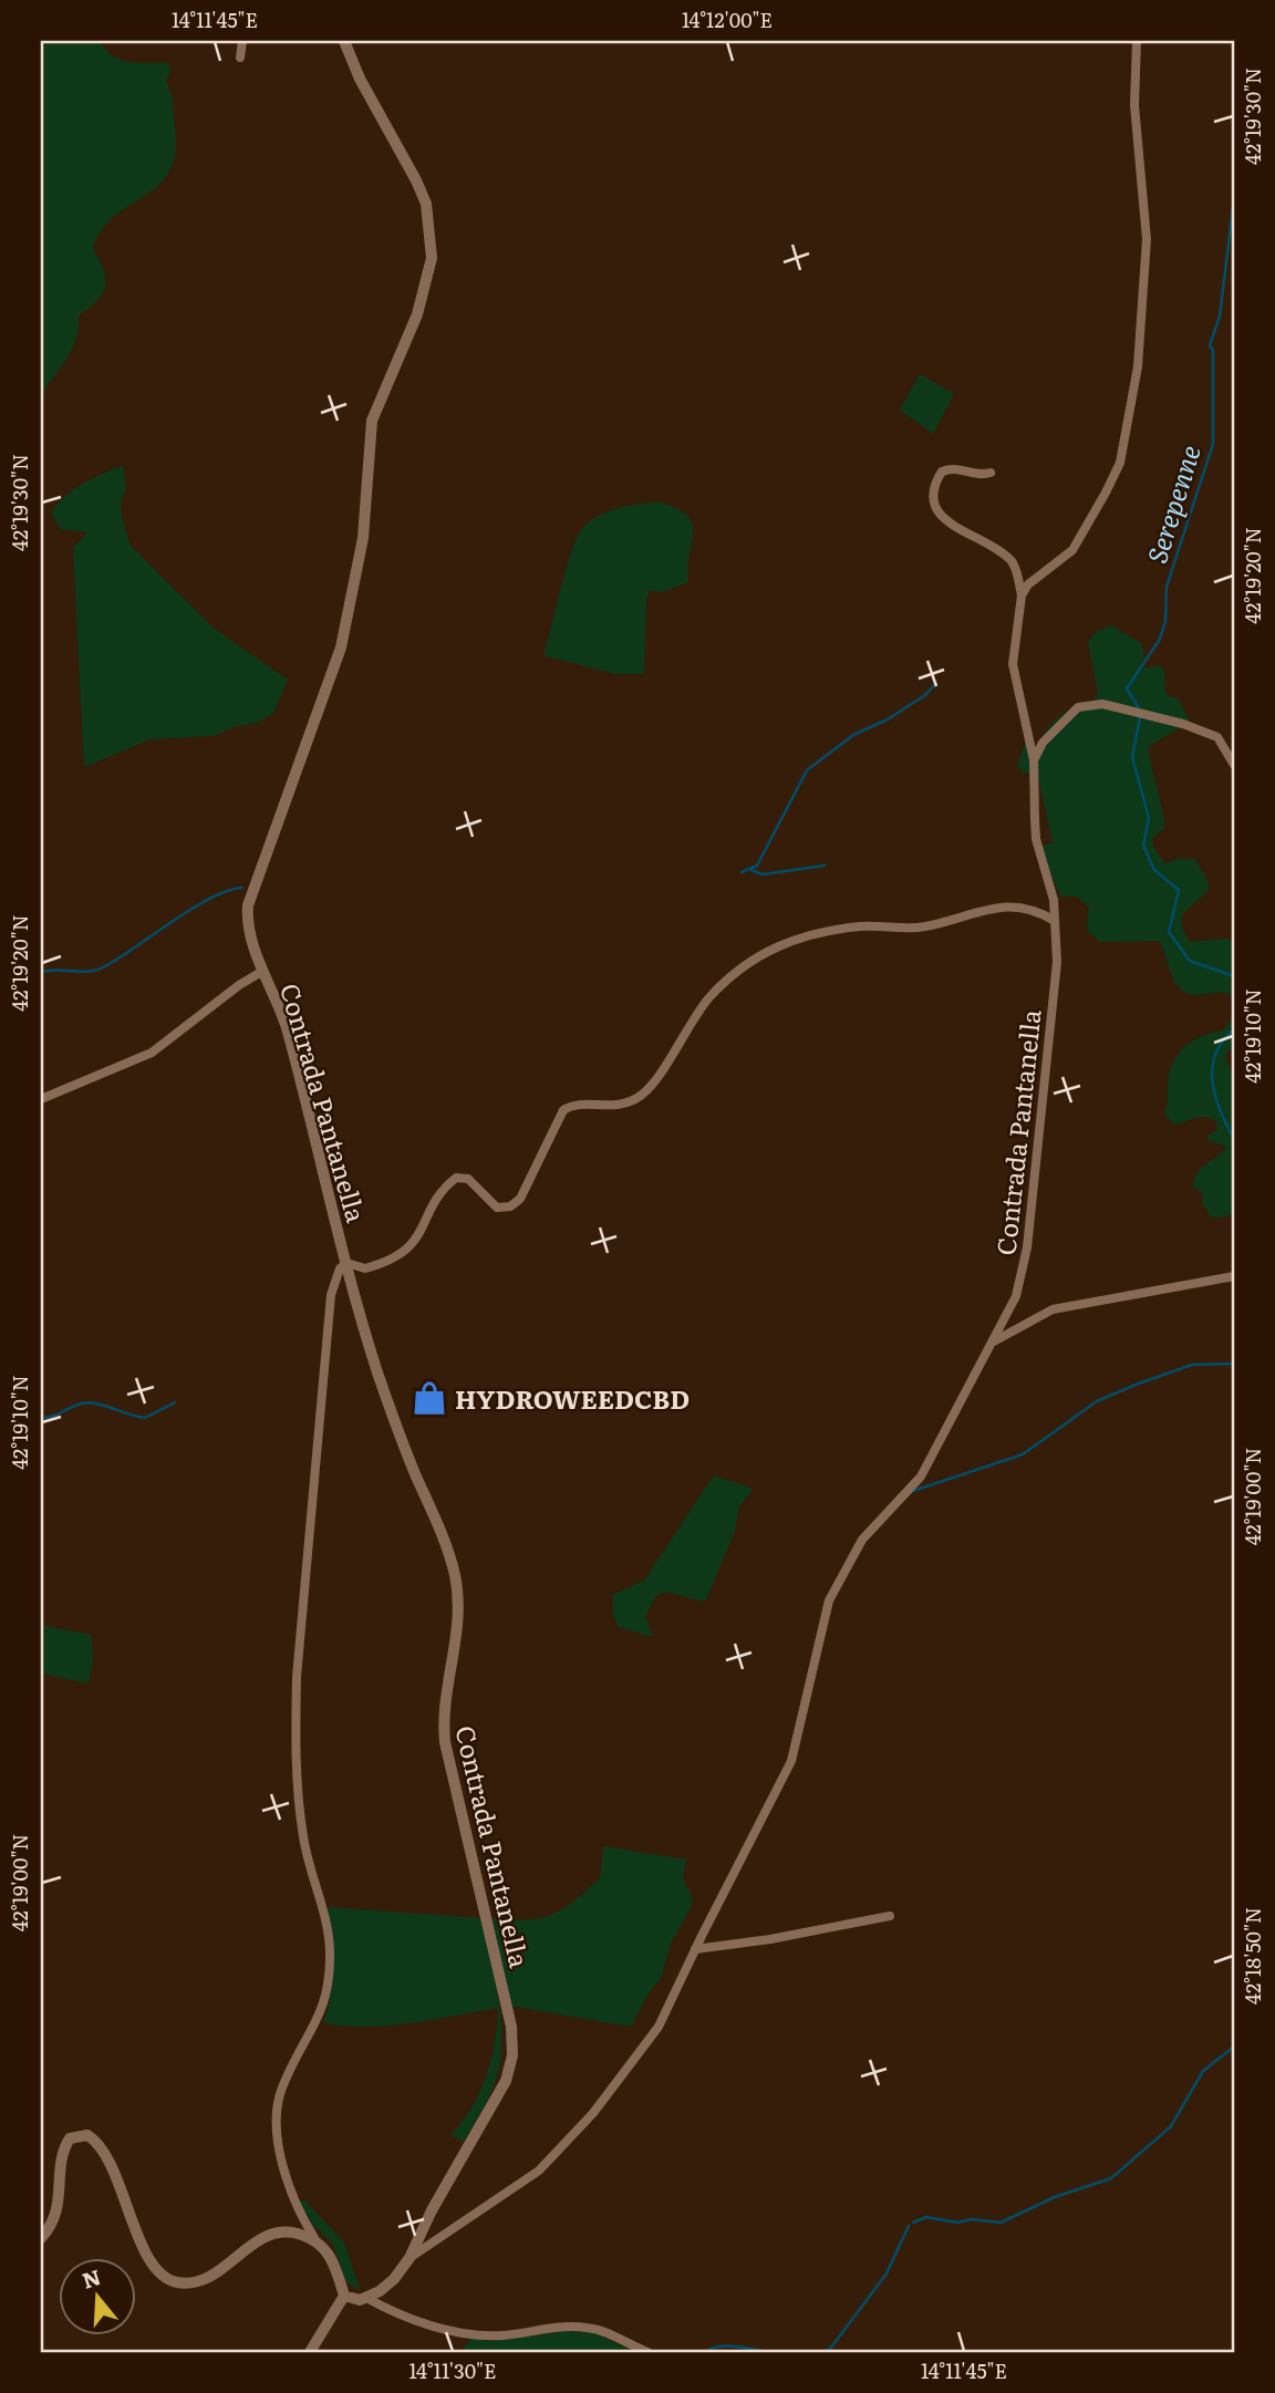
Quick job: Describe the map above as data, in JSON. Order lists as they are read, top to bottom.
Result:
{
  "streets": {
    "street": ["Contrada Pantanella"]
  },
  "water": ["Serepenne"],
  "places": {
    "shop": ["HYDROWEEDCBD"]
  },
  "north": "top",
  "coordinates": [
    "14°11'45\"E",
    "14°12'00\"E",
    "42°19'30\"N",
    "42°19'20\"N",
    "42°19'10\"N",
    "42°19'00\"N",
    "42°18'50\"N",
    "14°11'30\"E"
  ]
}
